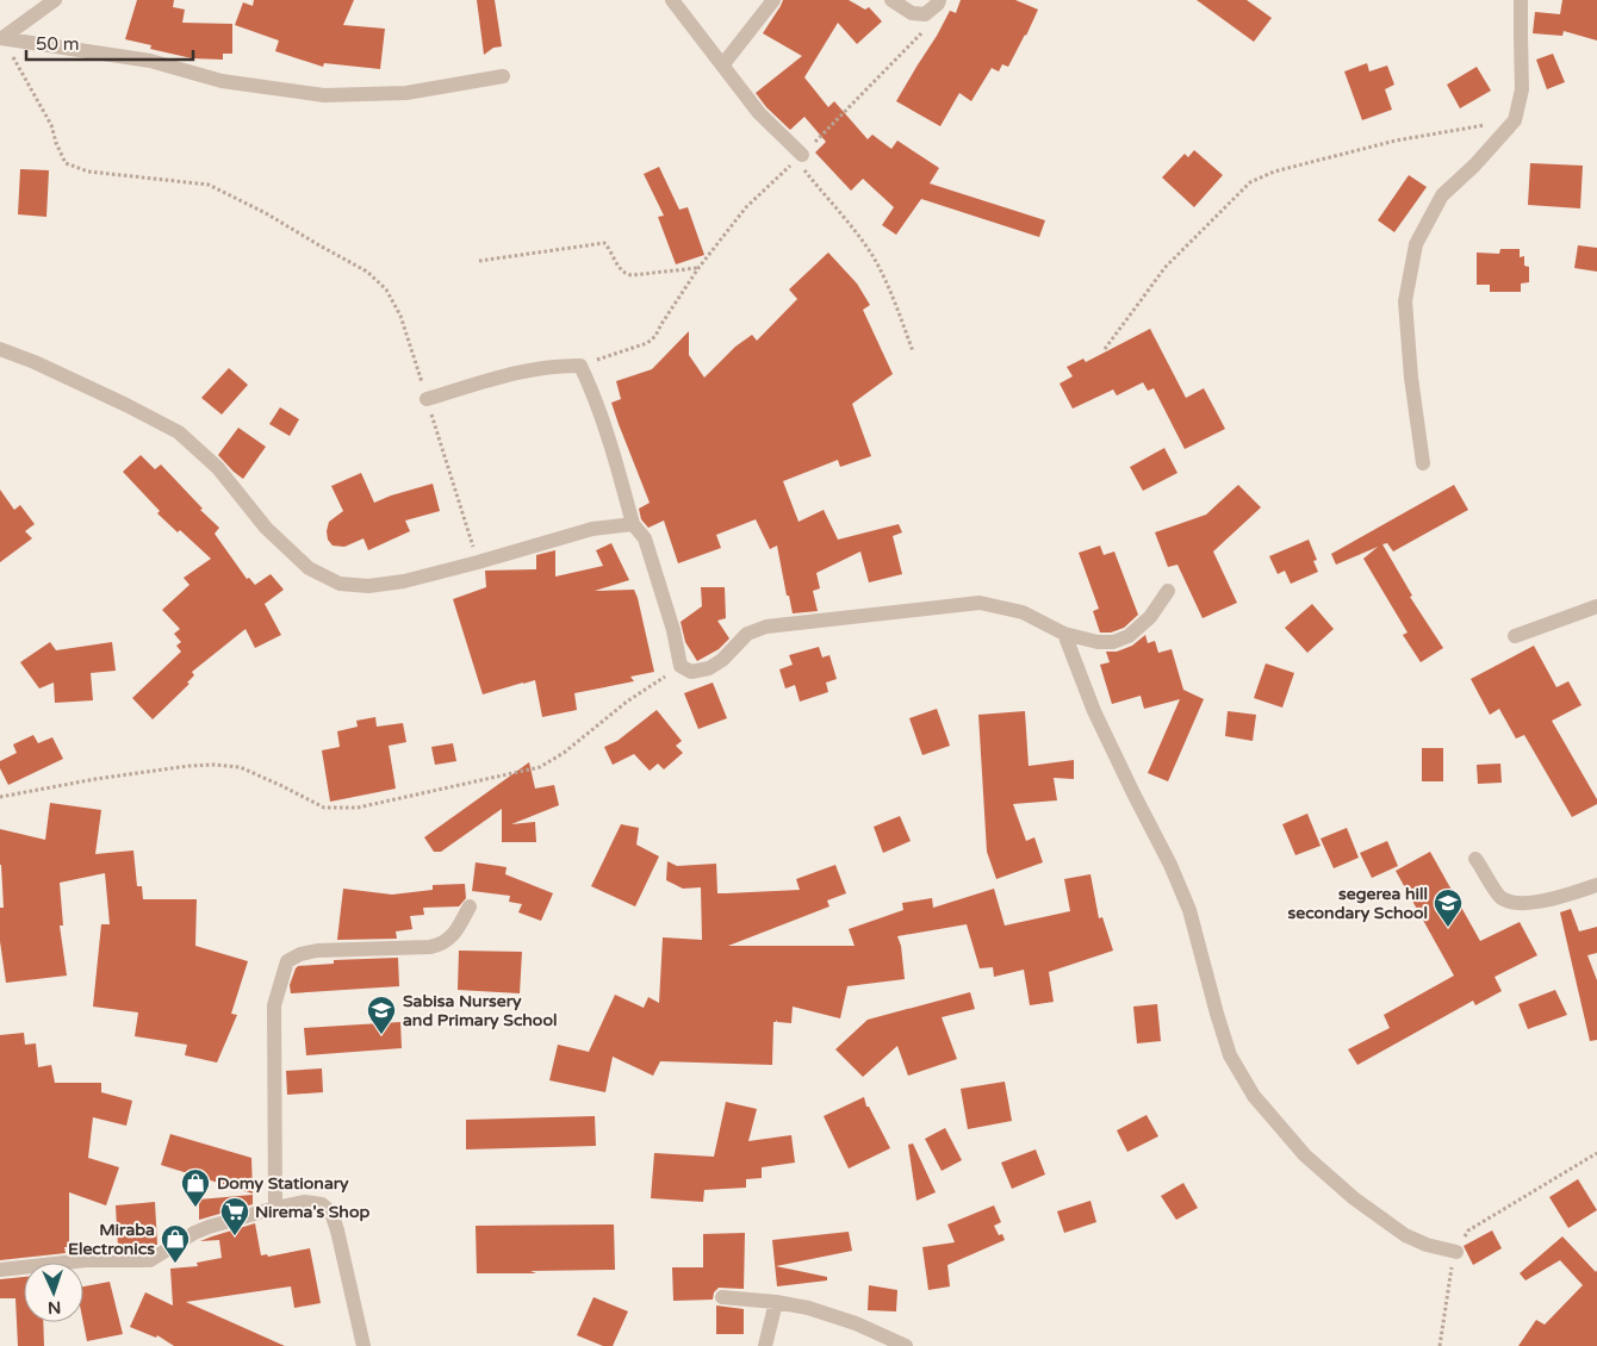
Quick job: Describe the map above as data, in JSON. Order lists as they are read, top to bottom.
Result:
{
  "places": {
    "school or university": ["segerea hill secondary School", "Sabisa Nursery and Primary School"],
    "shop": ["Domy Stationary", "Miraba Electronics"],
    "supermarket": ["Nirema's Shop"]
  },
  "scale_bar": "50 m",
  "north": "bottom"
}
